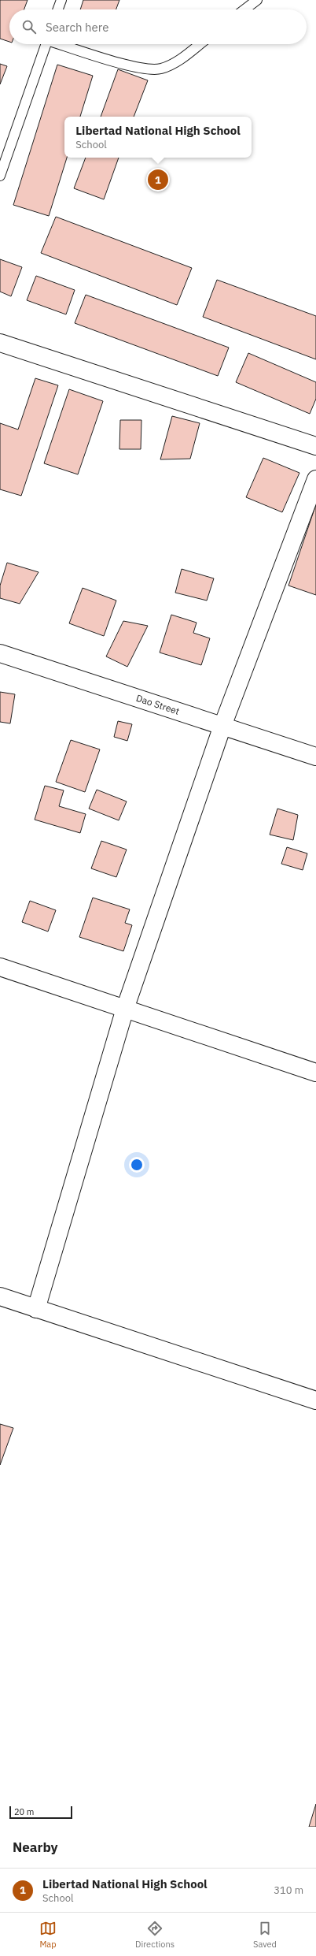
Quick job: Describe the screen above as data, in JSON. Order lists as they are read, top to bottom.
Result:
{
  "streets": {
    "street": ["Dao Street"]
  },
  "scale_bar": "20 m",
  "page": {
    "search": "Search here",
    "popup": ["Libertad National High School", "School"],
    "pins": "1",
    "scale": "20 m",
    "heading": "Nearby",
    "list": [
      {
        "mark": "1",
        "name": "Libertad National High School",
        "note": "School",
        "value": "310 m"
      }
    ],
    "nav": ["Map", "Directions", "Saved"]
  }
}
